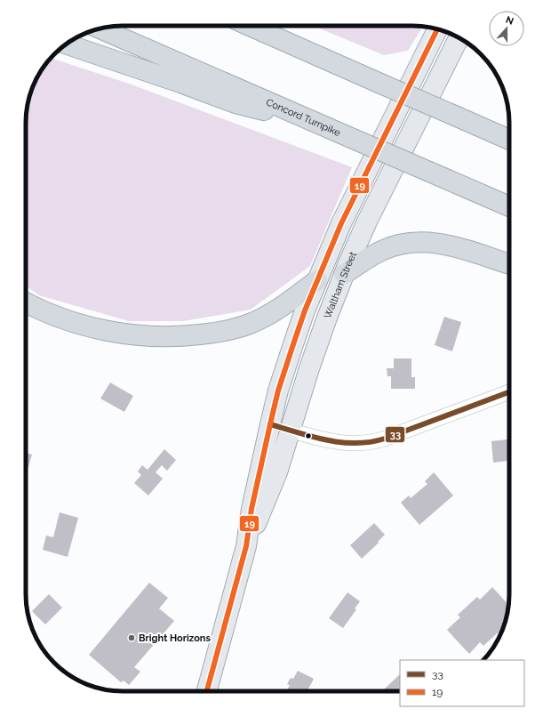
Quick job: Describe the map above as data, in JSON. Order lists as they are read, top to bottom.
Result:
{
  "streets": {
    "highway": ["Concord Turnpike"],
    "main road": ["Waltham Street"]
  },
  "places": ["Bright Horizons"],
  "lines": ["transit line 19", "transit line 33"],
  "legend": ["33", "19"],
  "north": "top"
}
